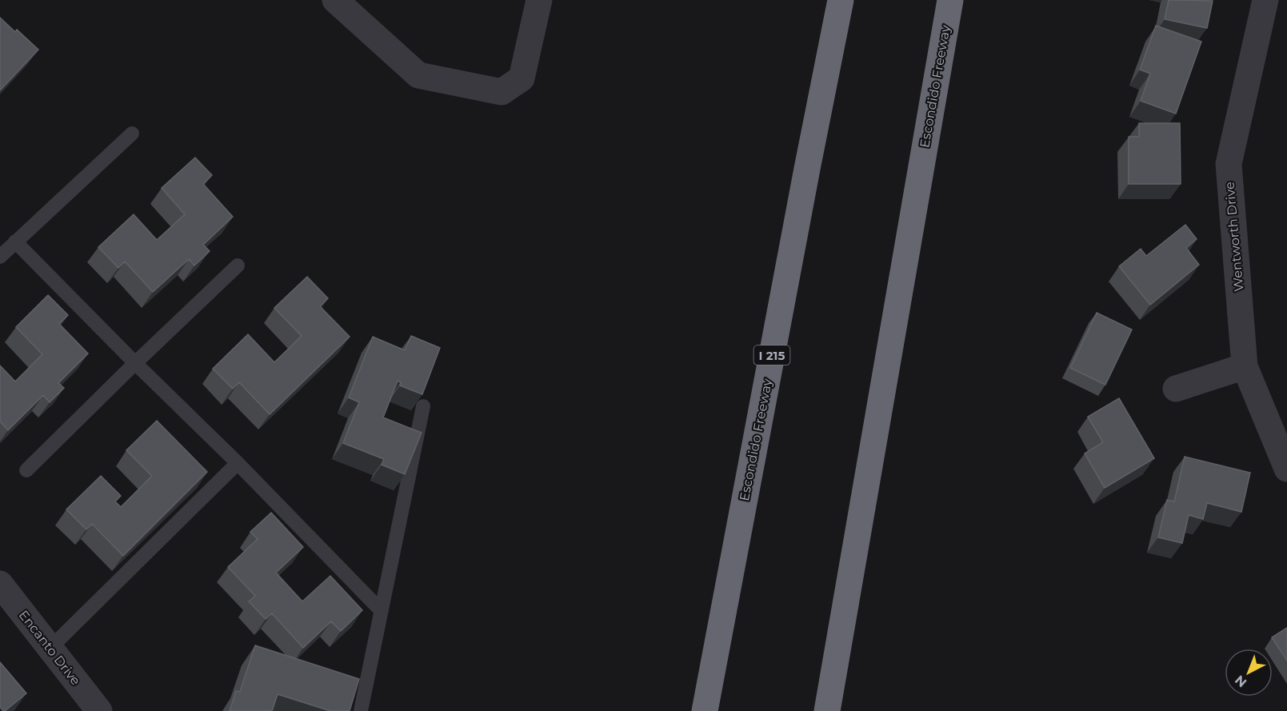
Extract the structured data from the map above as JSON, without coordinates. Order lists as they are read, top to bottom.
{
  "streets": {
    "highway": ["Escondido Freeway", "I 215"],
    "street": ["Wentworth Drive", "Encanto Drive"]
  },
  "north": "bottom left"
}
